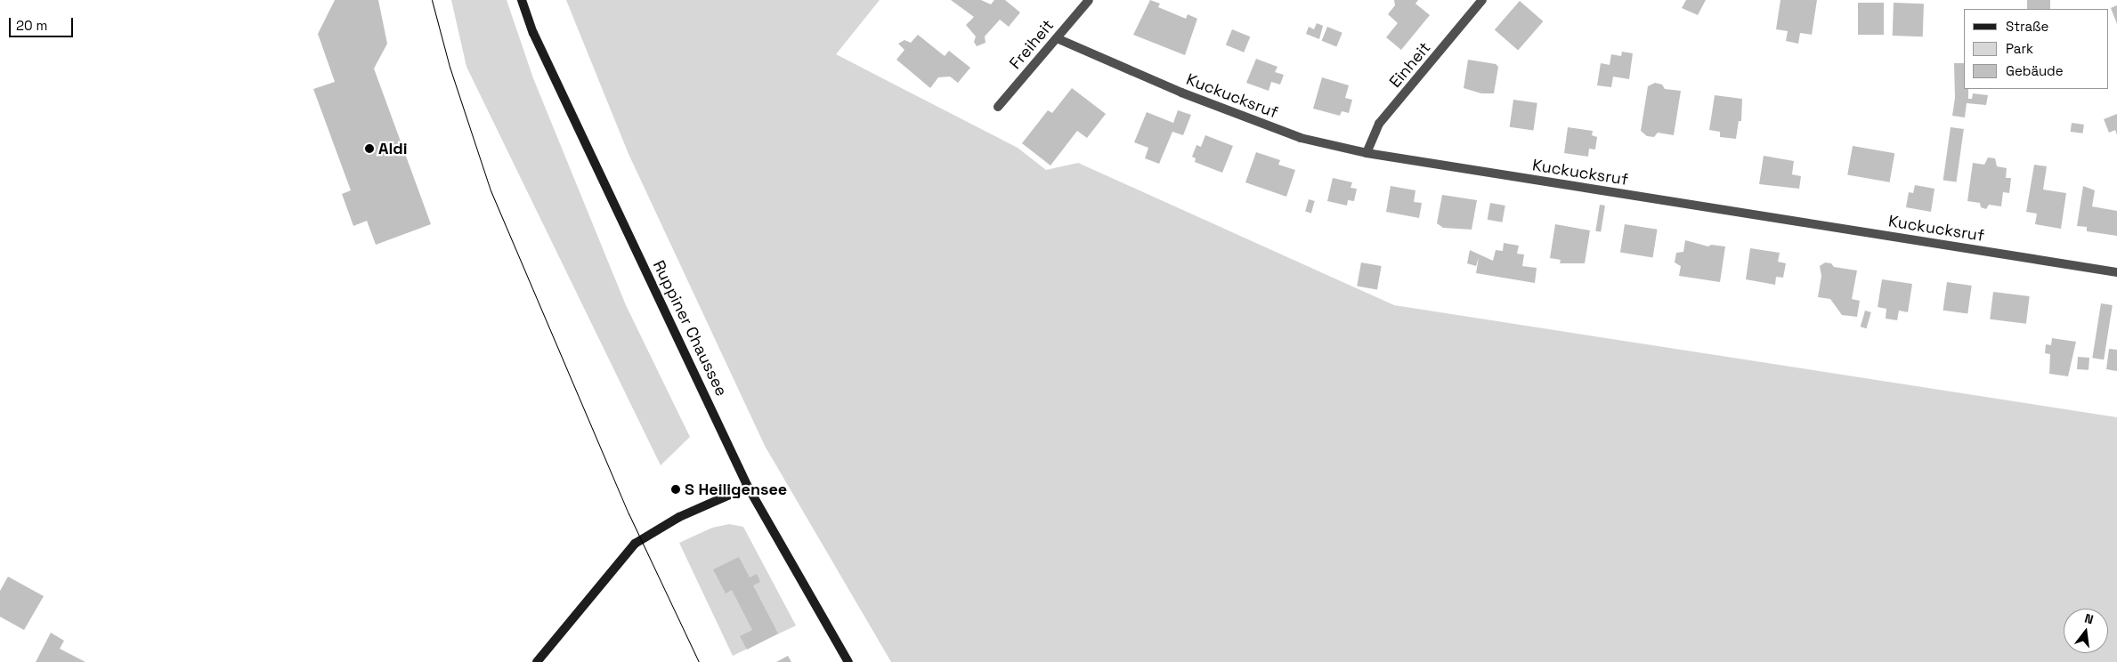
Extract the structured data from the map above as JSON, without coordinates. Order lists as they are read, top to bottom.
{
  "streets": {
    "main road": ["Ruppiner Chaussee"],
    "street": ["Freiheit", "Einheit", "Kuckucksruf"]
  },
  "crossings": [
    ["Freiheit", "Kuckucksruf"],
    ["Einheit", "Kuckucksruf"]
  ],
  "places": ["Aldi", "S Heiligensee"],
  "legend": ["Straße", "Park", "Gebäude"],
  "scale_bar": "20 m",
  "north": "top"
}
